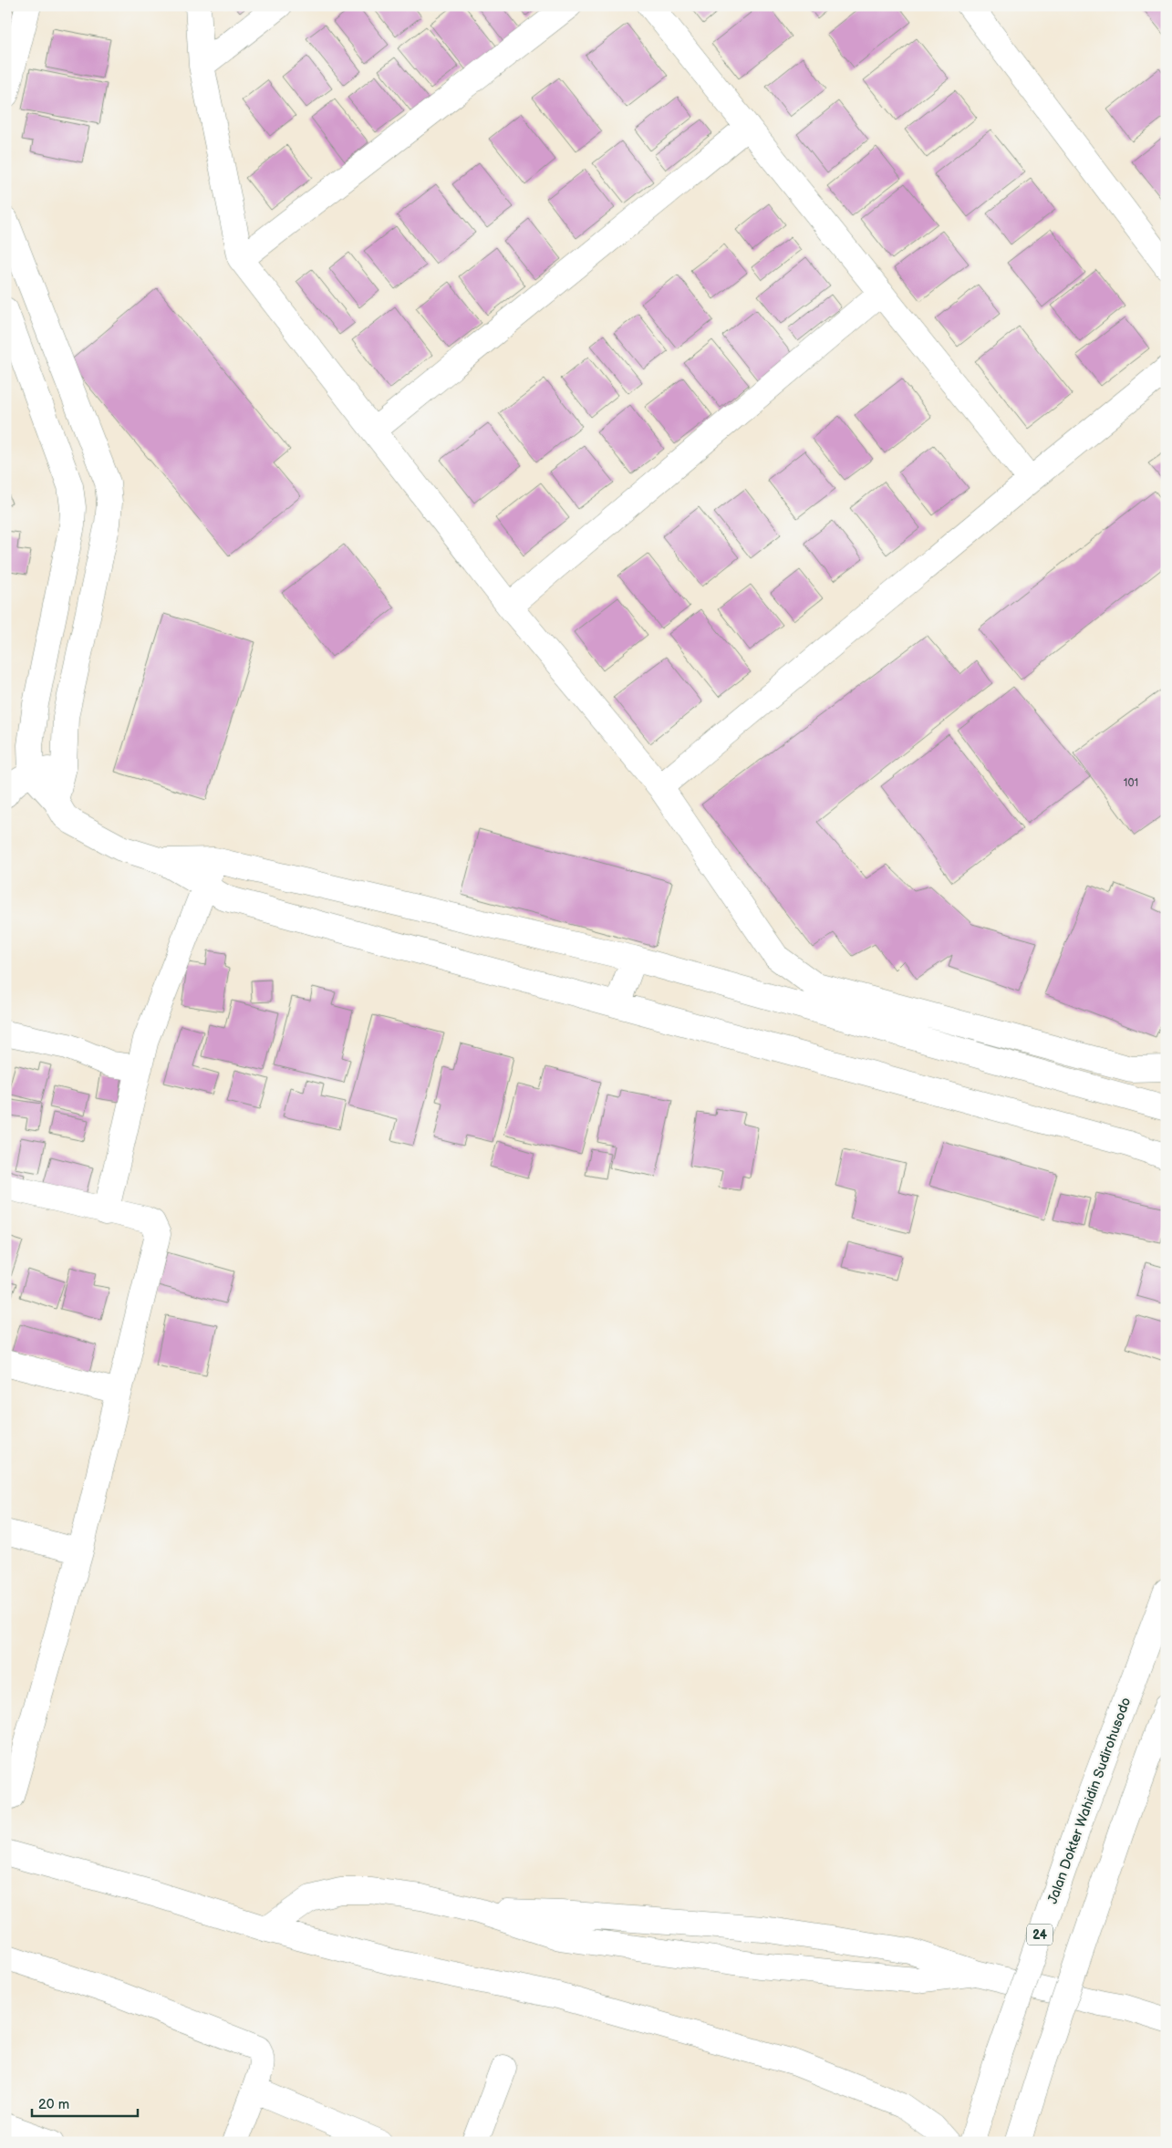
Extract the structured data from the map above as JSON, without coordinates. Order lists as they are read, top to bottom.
{
  "streets": {
    "main road": ["Jalan Dokter Wahidin Sudirohusodo", "24"]
  },
  "house_numbers": ["101"],
  "scale_bar": "20 m"
}
